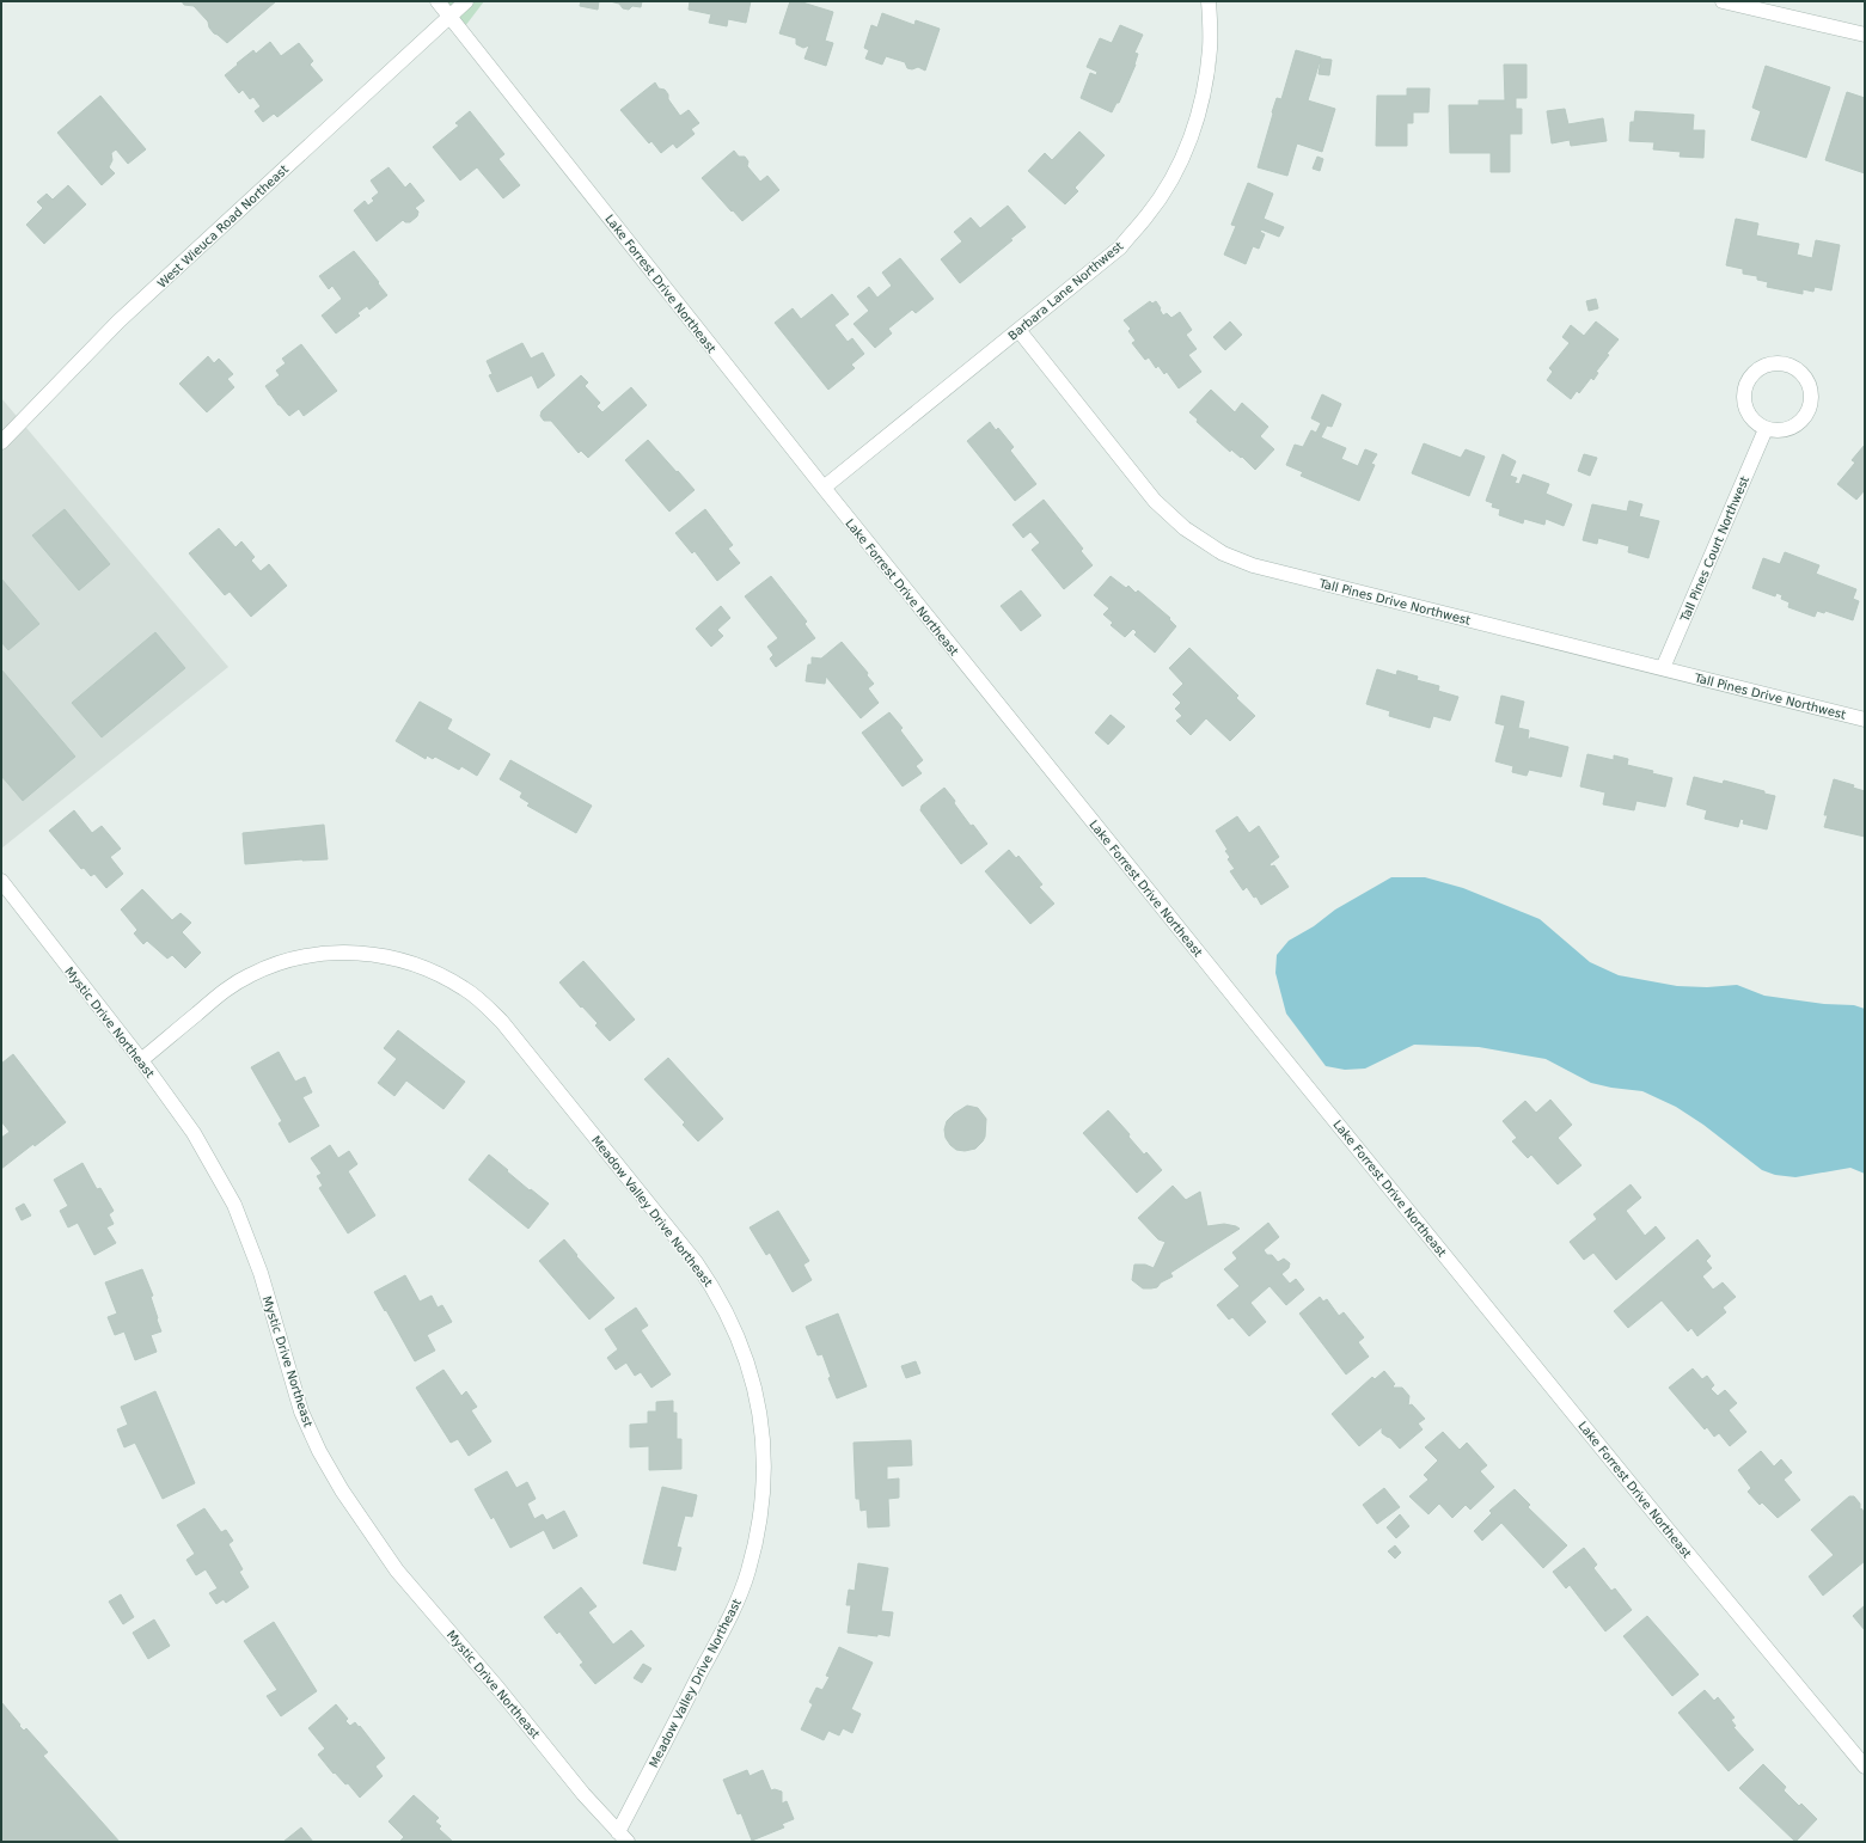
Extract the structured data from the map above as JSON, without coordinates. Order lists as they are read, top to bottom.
{
  "streets": {
    "street": [
      "West Wieuca Road Northeast",
      "Lake Forrest Drive Northeast",
      "Barbara Lane Northwest",
      "Tall Pines Court Northwest",
      "Tall Pines Drive Northwest",
      "Mystic Drive Northeast",
      "Meadow Valley Drive Northeast"
    ]
  },
  "crossings": [
    ["West Wieuca Road Northeast", "Lake Forrest Drive Northeast"],
    ["Lake Forrest Drive Northeast", "Barbara Lane Northwest"],
    ["Barbara Lane Northwest", "Tall Pines Drive Northwest"],
    ["Tall Pines Court Northwest", "Tall Pines Drive Northwest"],
    ["Mystic Drive Northeast", "Meadow Valley Drive Northeast"]
  ]
}
